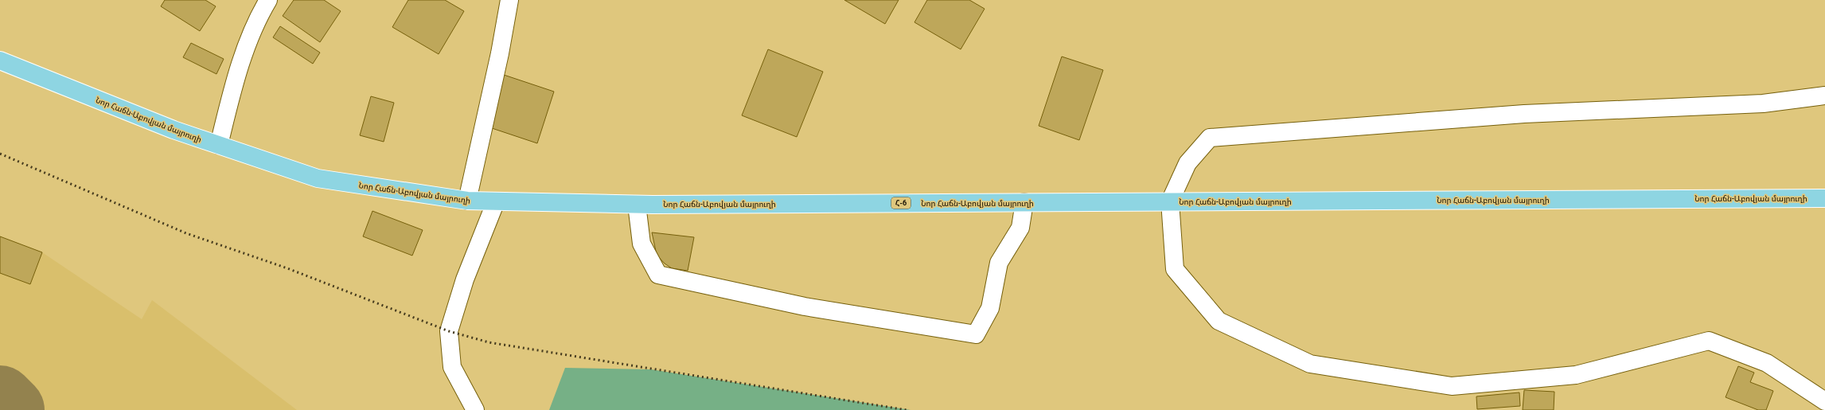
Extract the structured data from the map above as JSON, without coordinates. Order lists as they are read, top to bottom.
{
  "streets": {
    "main road": ["Նոր Հաճն-Աբովյան մայրուղի", "Հ-6"]
  }
}
